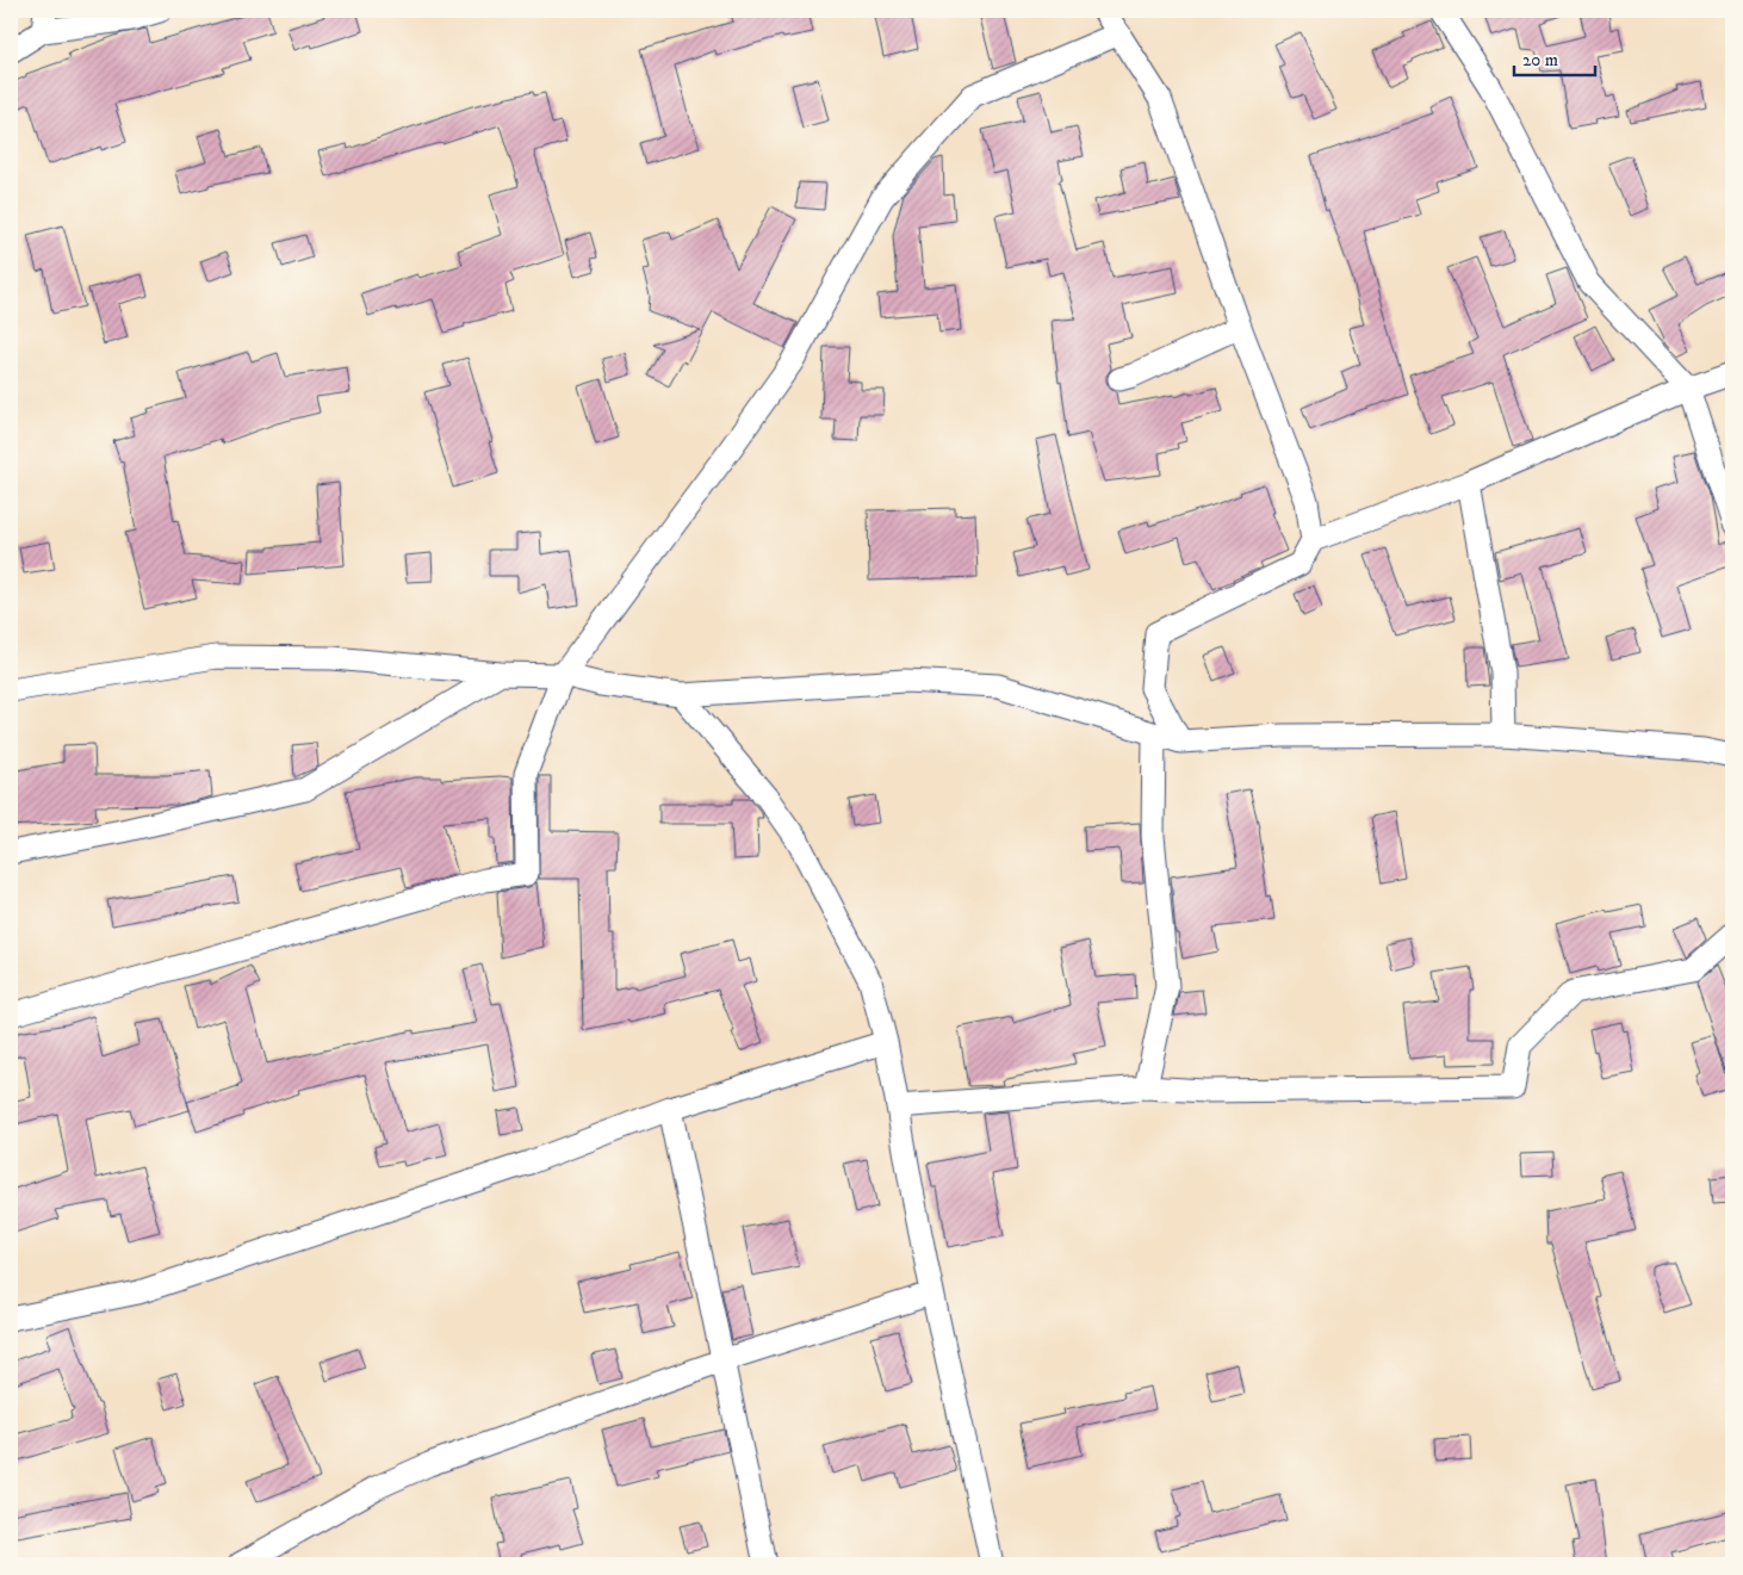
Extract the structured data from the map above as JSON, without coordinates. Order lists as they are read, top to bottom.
{
  "scale_bar": "20 m"
}
